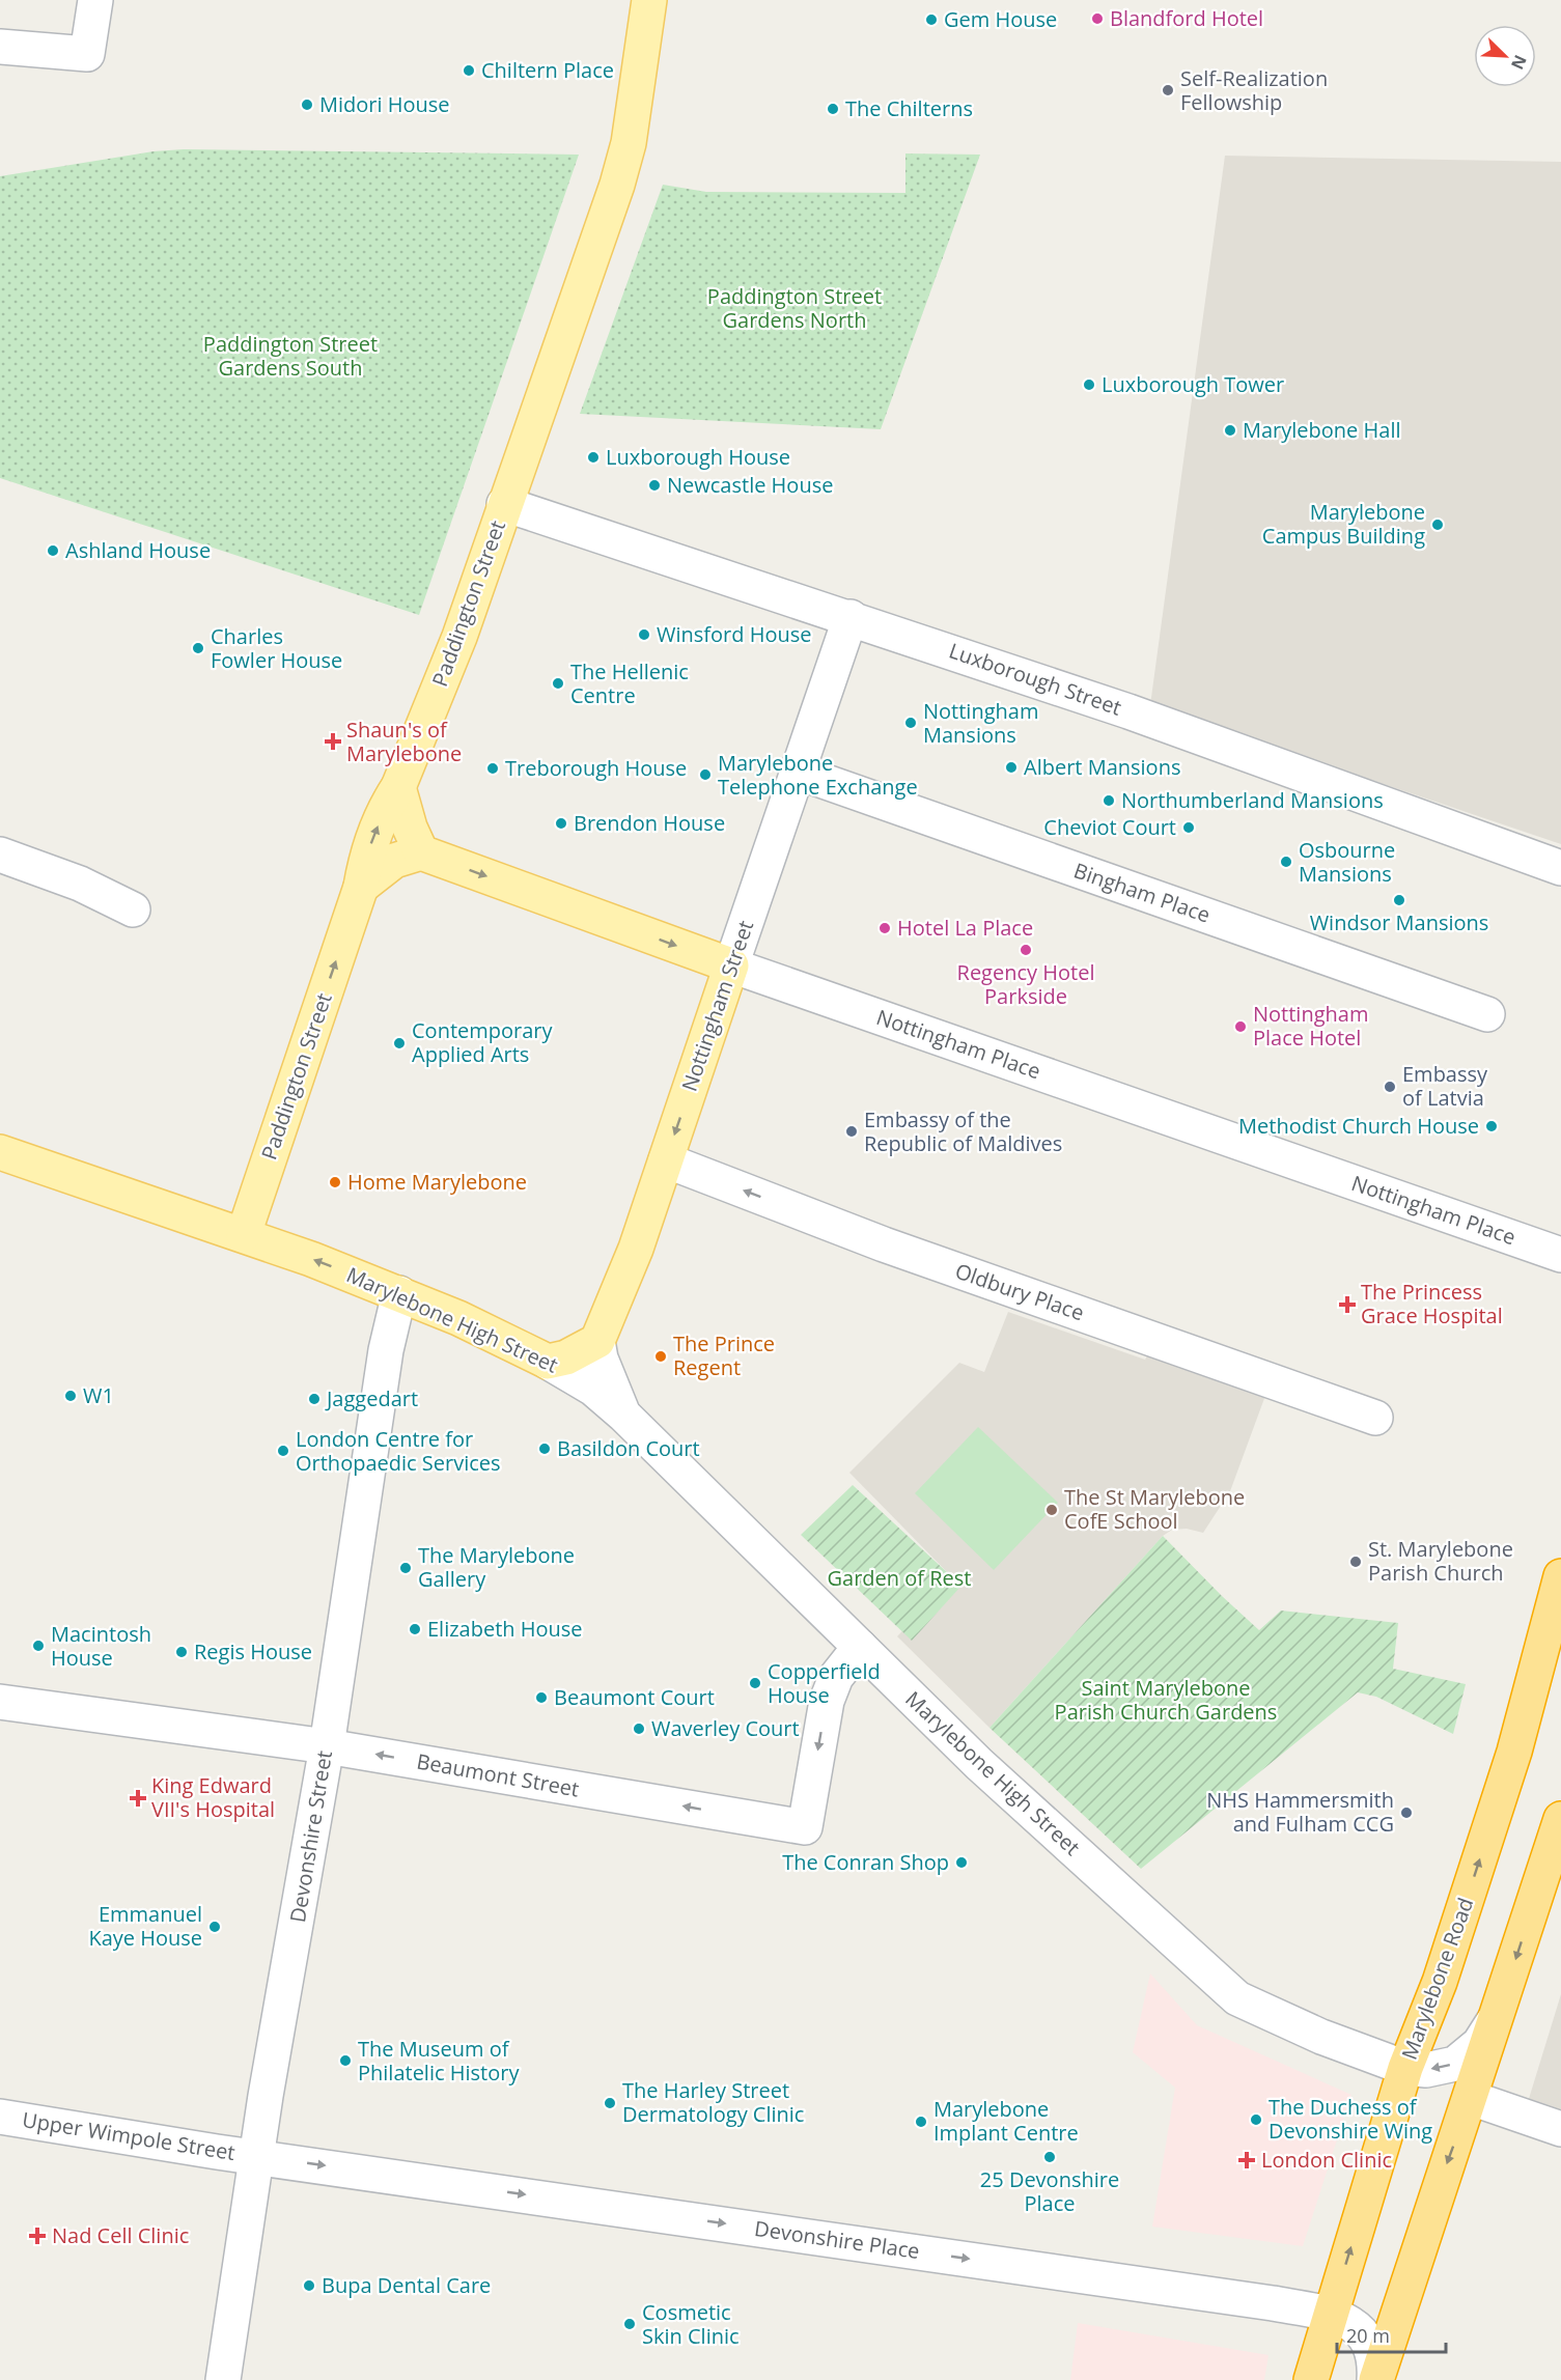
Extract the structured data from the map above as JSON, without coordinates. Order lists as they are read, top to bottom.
{
  "streets": {
    "highway": ["Marylebone Road"],
    "main road": [
      "Paddington Street",
      "Nottingham Street",
      "Nottingham Place",
      "Marylebone High Street"
    ],
    "street": [
      "Luxborough Street",
      "Bingham Place",
      "Oldbury Place",
      "Beaumont Street",
      "Devonshire Street",
      "Upper Wimpole Street",
      "Devonshire Place"
    ]
  },
  "crossings": [
    ["Paddington Street", "Luxborough Street"],
    ["Paddington Street", "Marylebone High Street"],
    ["Luxborough Street", "Nottingham Street"],
    ["Bingham Place", "Nottingham Street"],
    ["Nottingham Street", "Nottingham Place"],
    ["Nottingham Street", "Oldbury Place"],
    ["Nottingham Street", "Marylebone High Street"],
    ["Marylebone High Street", "Beaumont Street"],
    ["Marylebone High Street", "Devonshire Street"],
    ["Marylebone High Street", "Marylebone Road"],
    ["Beaumont Street", "Devonshire Street"],
    ["Devonshire Street", "Upper Wimpole Street"],
    ["Devonshire Street", "Devonshire Place"],
    ["Marylebone Road", "Devonshire Place"],
    ["Upper Wimpole Street", "Devonshire Place"]
  ],
  "one_way": [
    "Paddington Street",
    "Oldbury Place",
    "Beaumont Street",
    "Devonshire Place"
  ],
  "parks": [
    "Paddington Street Gardens North",
    "Paddington Street Gardens South",
    "Garden of Rest",
    "Saint Marylebone Parish Church Gardens"
  ],
  "places": {
    "other": [
      "Blandford Hotel",
      "Gem House",
      "Chiltern Place",
      "Self-Realization Fellowship",
      "Midori House",
      "The Chilterns",
      "Luxborough Tower",
      "Marylebone Hall",
      "Luxborough House",
      "Newcastle House",
      "Marylebone Campus Building",
      "Ashland House",
      "Winsford House",
      "Charles Fowler House",
      "The Hellenic Centre",
      "Nottingham Mansions",
      "Albert Mansions",
      "Treborough House",
      "Marylebone Telephone Exchange",
      "Northumberland Mansions",
      "Brendon House",
      "Cheviot Court",
      "Osbourne Mansions",
      "Windsor Mansions",
      "Hotel La Place",
      "Regency Hotel Parkside",
      "Nottingham Place Hotel",
      "Contemporary Applied Arts",
      "Embassy of Latvia",
      "Methodist Church House",
      "Embassy of the Republic of Maldives",
      "Home Marylebone",
      "The Prince Regent",
      "W1",
      "Jaggedart",
      "Basildon Court",
      "London Centre for Orthopaedic Services",
      "The St Marylebone CofE School",
      "St. Marylebone Parish Church",
      "The Marylebone Gallery",
      "Elizabeth House",
      "Macintosh House",
      "Regis House",
      "Copperfield House",
      "Beaumont Court",
      "Waverley Court",
      "NHS Hammersmith and Fulham CCG",
      "The Conran Shop",
      "Emmanuel Kaye House",
      "The Museum of Philatelic History",
      "The Harley Street Dermatology Clinic",
      "The Duchess of Devonshire Wing",
      "Marylebone Implant Centre",
      "25 Devonshire Place",
      "Bupa Dental Care",
      "Cosmetic Skin Clinic"
    ],
    "health": [
      "Shaun's of Marylebone",
      "The Princess Grace Hospital",
      "King Edward VII's Hospital",
      "London Clinic",
      "Nad Cell Clinic"
    ]
  },
  "scale_bar": "20 m",
  "north": "bottom right"
}
